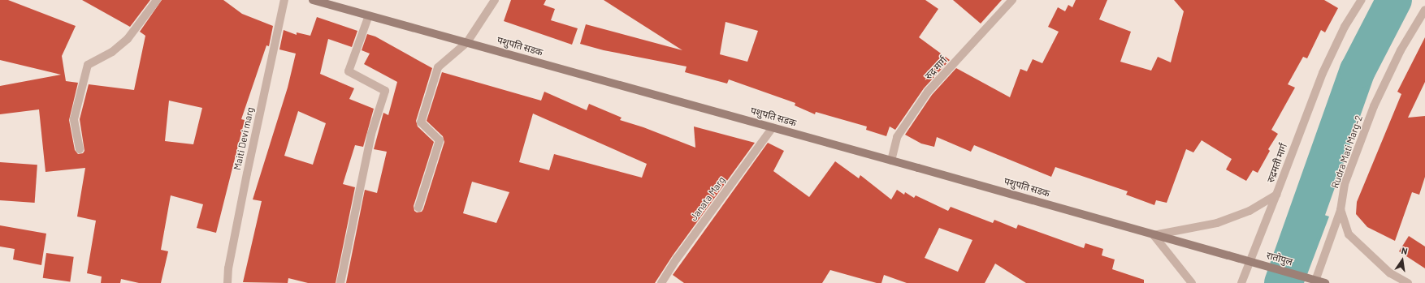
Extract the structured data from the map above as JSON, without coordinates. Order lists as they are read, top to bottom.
{
  "streets": {
    "main road": ["पशुपति सडक", "रातोपुल"],
    "street": [
      "रुद्र मार्ग",
      "Maiti Devi marg",
      "Rudra Mati Marg-2",
      "रुद्रमती मार्ग",
      "Janata Marg"
    ]
  },
  "crossings": [
    ["पशुपति सडक", "रुद्र मार्ग"],
    ["पशुपति सडक", "रुद्रमती मार्ग"],
    ["पशुपति सडक", "Janata Marg"],
    ["पशुपति सडक", "रातोपुल"]
  ],
  "north": "top"
}
